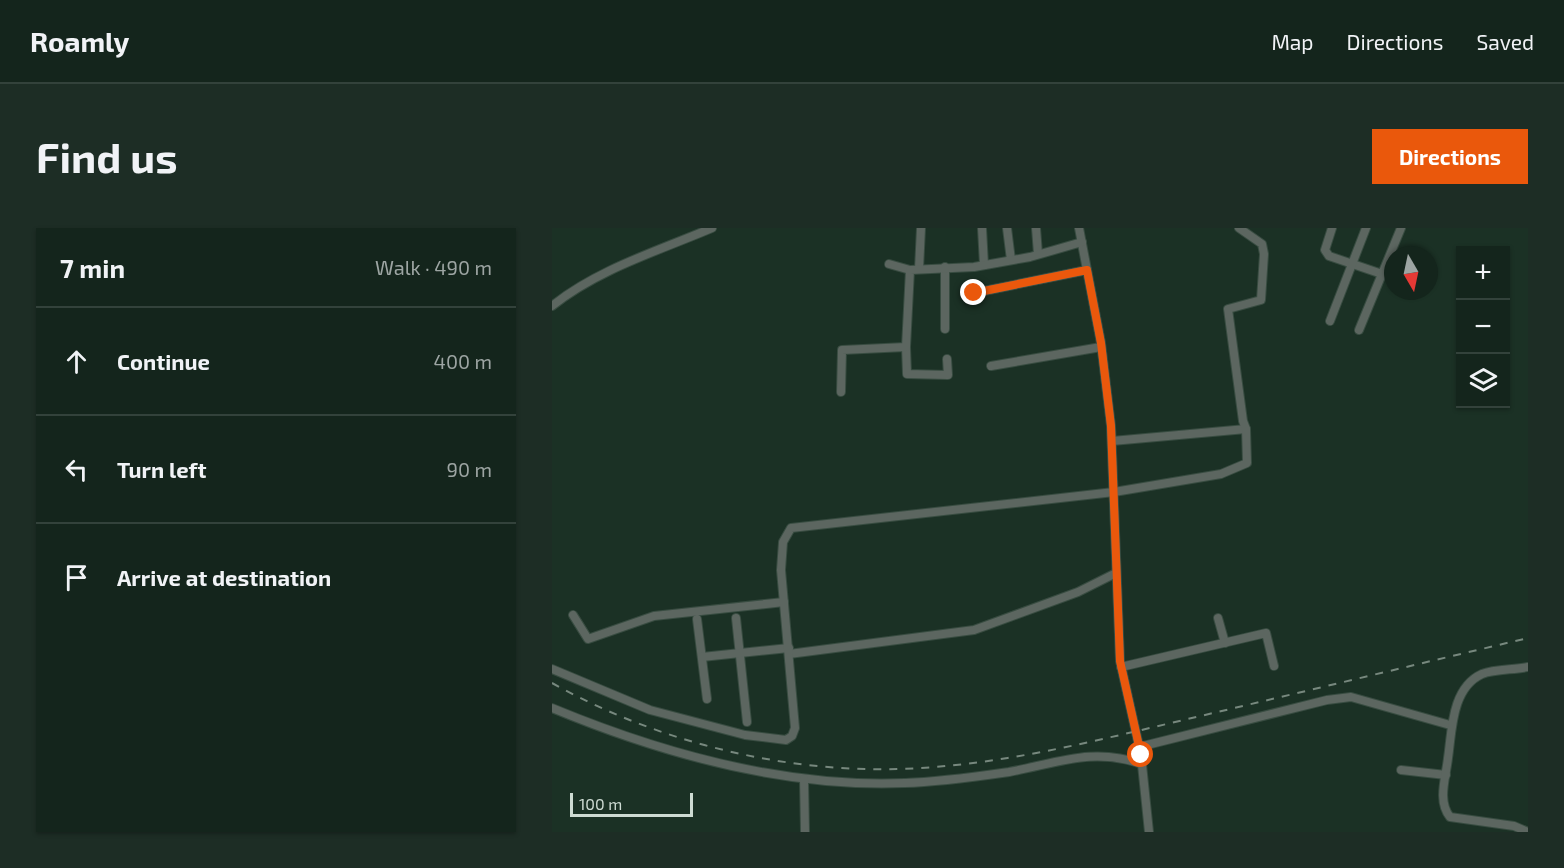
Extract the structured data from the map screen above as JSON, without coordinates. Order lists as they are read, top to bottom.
{
  "scale_bar": "100 m",
  "north": "bottom",
  "page": {
    "header": "Roamly",
    "nav": ["Map", "Directions", "Saved"],
    "buttons": "Directions",
    "title": "Find us",
    "heading": ["7 min", "Walk · 490 m"],
    "map_buttons": ["+", "−"],
    "list": [
      ["Continue", "400 m"],
      ["Turn left", "90 m"],
      "Arrive at destination"
    ],
    "scale": "100 m"
  }
}
